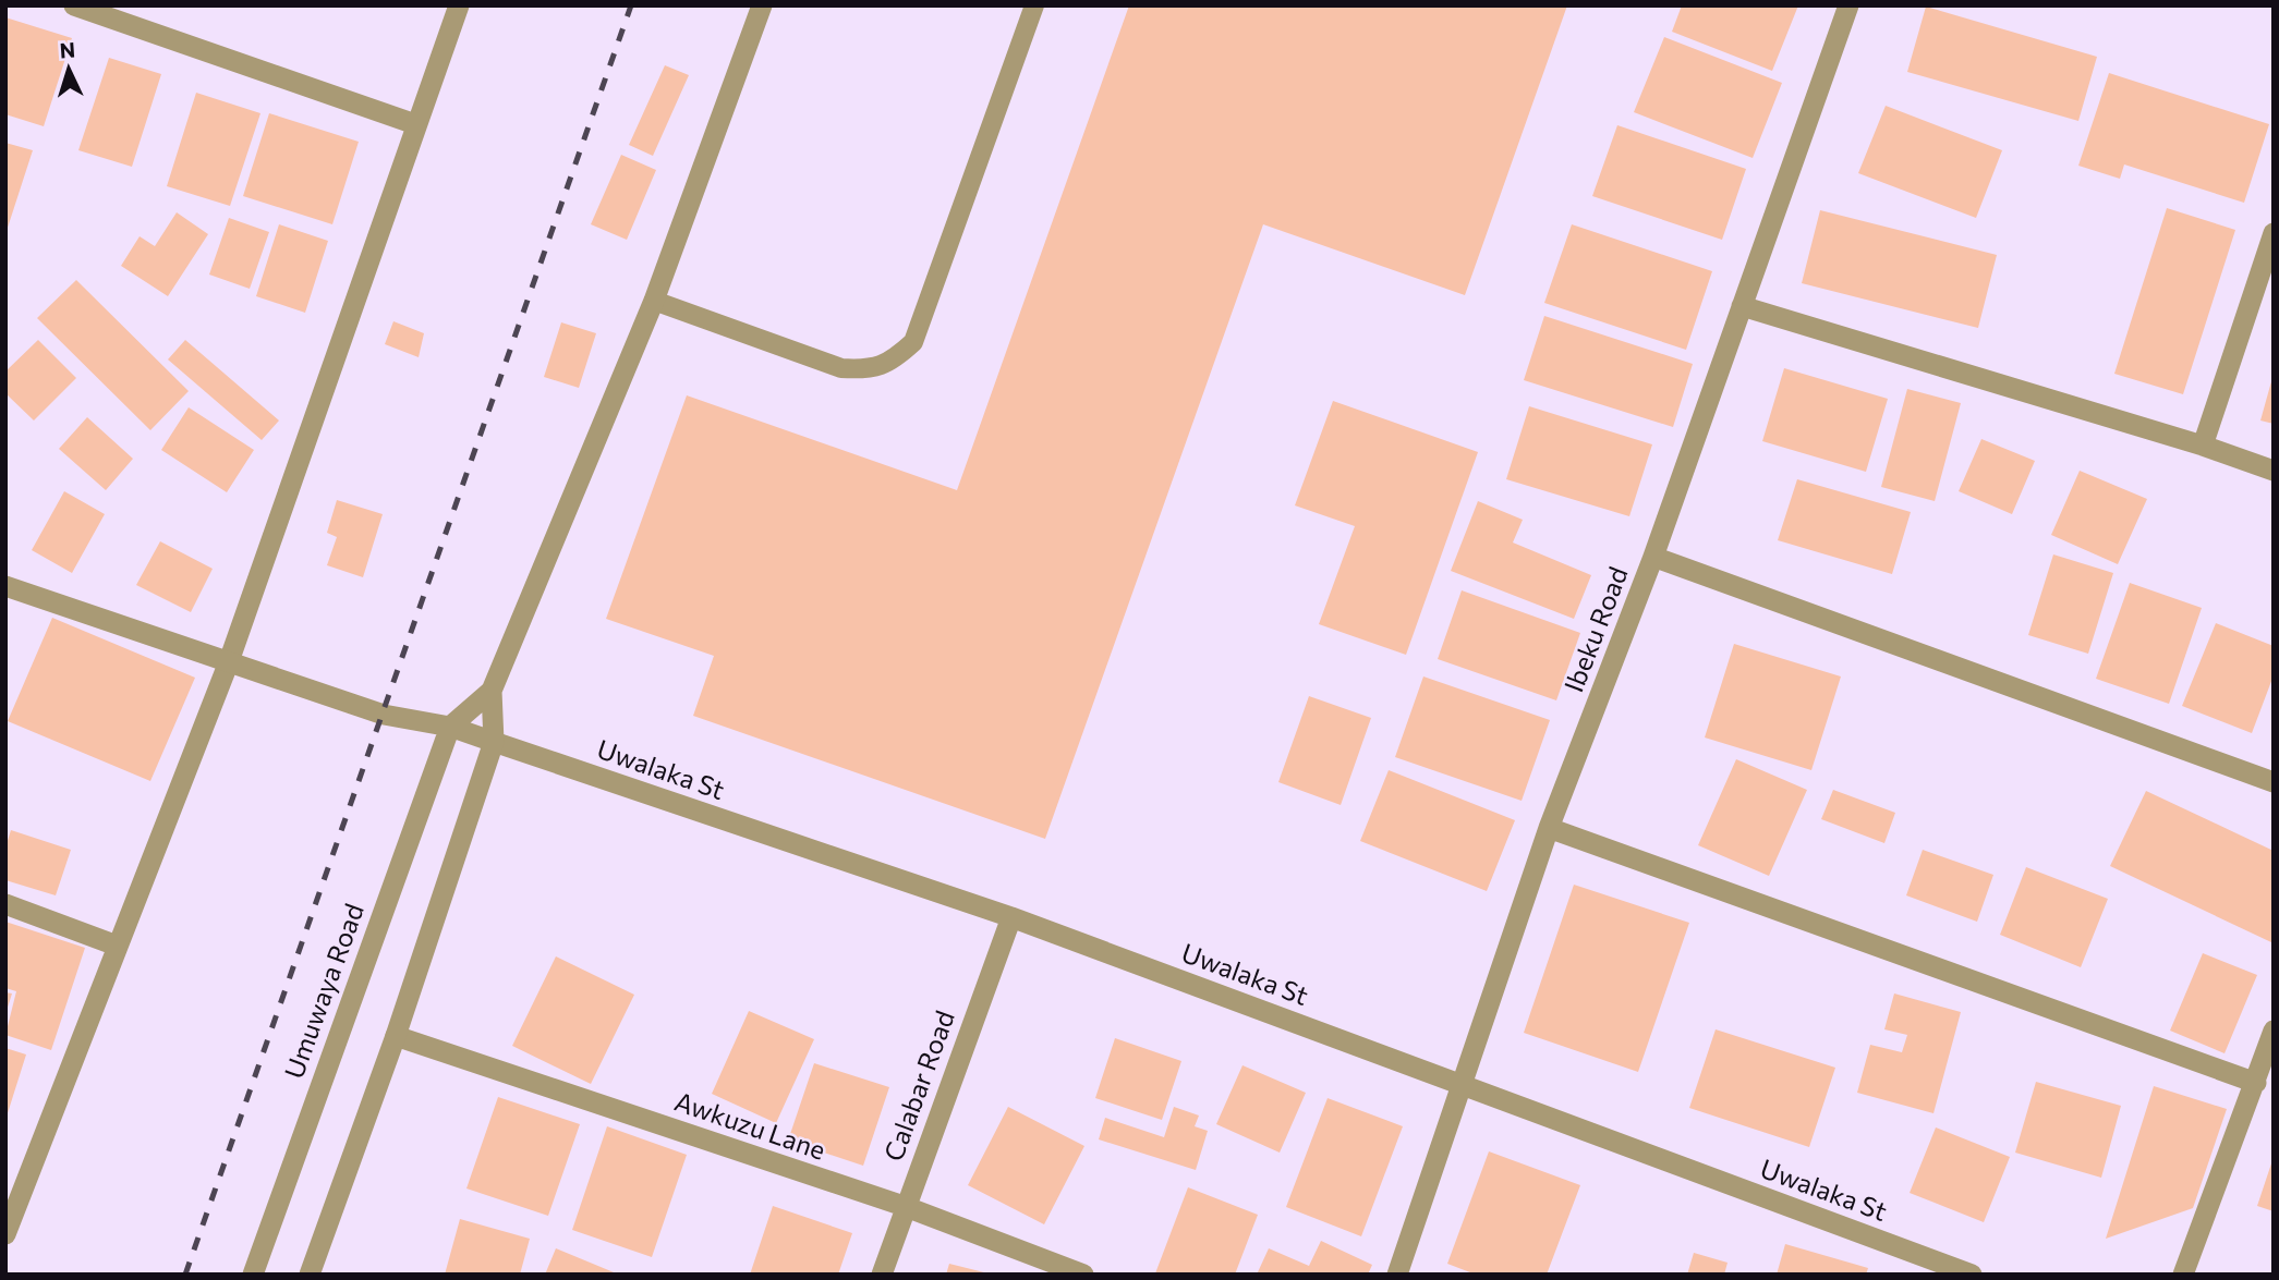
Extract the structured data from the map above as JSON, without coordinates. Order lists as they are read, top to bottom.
{
  "streets": {
    "street": [
      "Ibeku Road",
      "Uwalaka St",
      "Umuwaya Road",
      "Calabar Road",
      "Awkuzu Lane"
    ]
  },
  "crossings": [
    ["Ibeku Road", "Uwalaka St"],
    ["Uwalaka St", "Umuwaya Road"],
    ["Uwalaka St", "Calabar Road"],
    ["Calabar Road", "Awkuzu Lane"]
  ],
  "north": "top"
}
